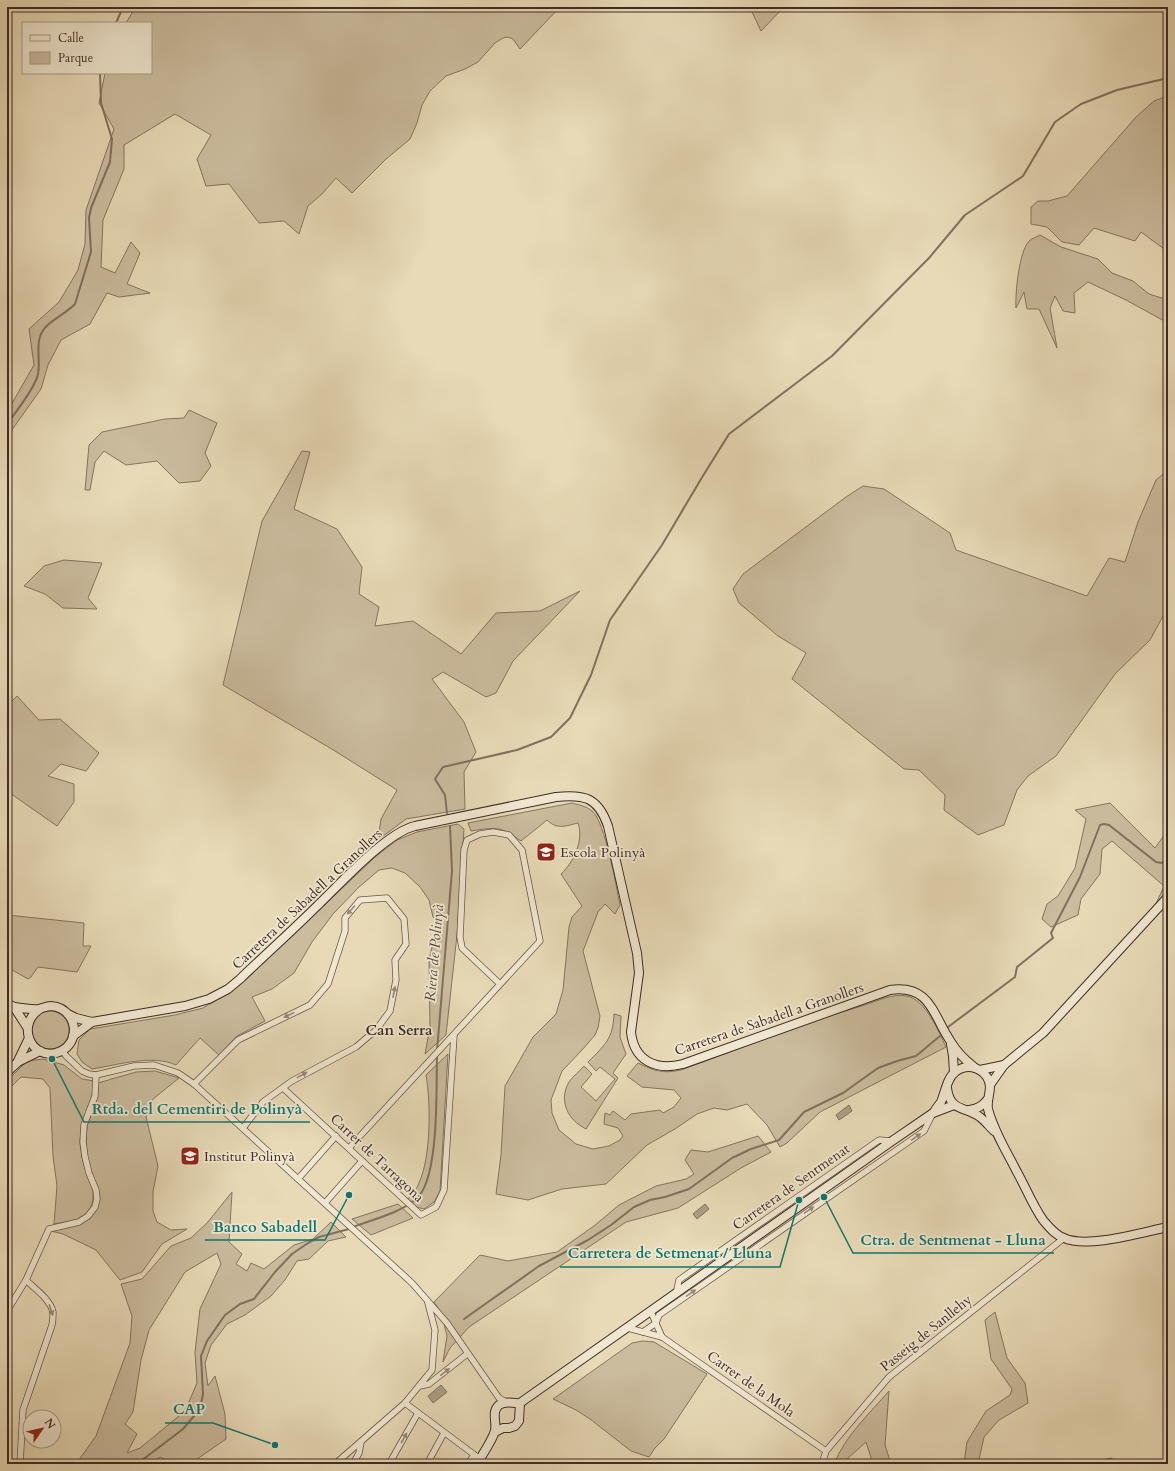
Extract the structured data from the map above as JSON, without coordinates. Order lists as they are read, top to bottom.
{
  "streets": {
    "main road": ["Carretera de Sabadell a Granollers"],
    "street": [
      "Carrer de Tarragona",
      "Carretera de Sentmenat",
      "Passeig de Sanllehy",
      "Carrer de la Mola"
    ]
  },
  "crossings": [
    ["Carretera de Sentmenat", "Carrer de la Mola"],
    ["Passeig de Sanllehy", "Carrer de la Mola"]
  ],
  "one_way": ["Carretera de Sentmenat"],
  "districts": ["Can Serra"],
  "water": ["Riera de Polinyà"],
  "places": {
    "school or university": ["Escola Polinyà", "Institut Polinyà"],
    "other": [
      "Rtda. del Cementiri de Polinyà",
      "Banco Sabadell",
      "Ctra. de Sentmenat - Lluna",
      "Carretera de Setmenat / Lluna",
      "CAP"
    ]
  },
  "legend": ["Calle", "Parque"],
  "north": "top right"
}
